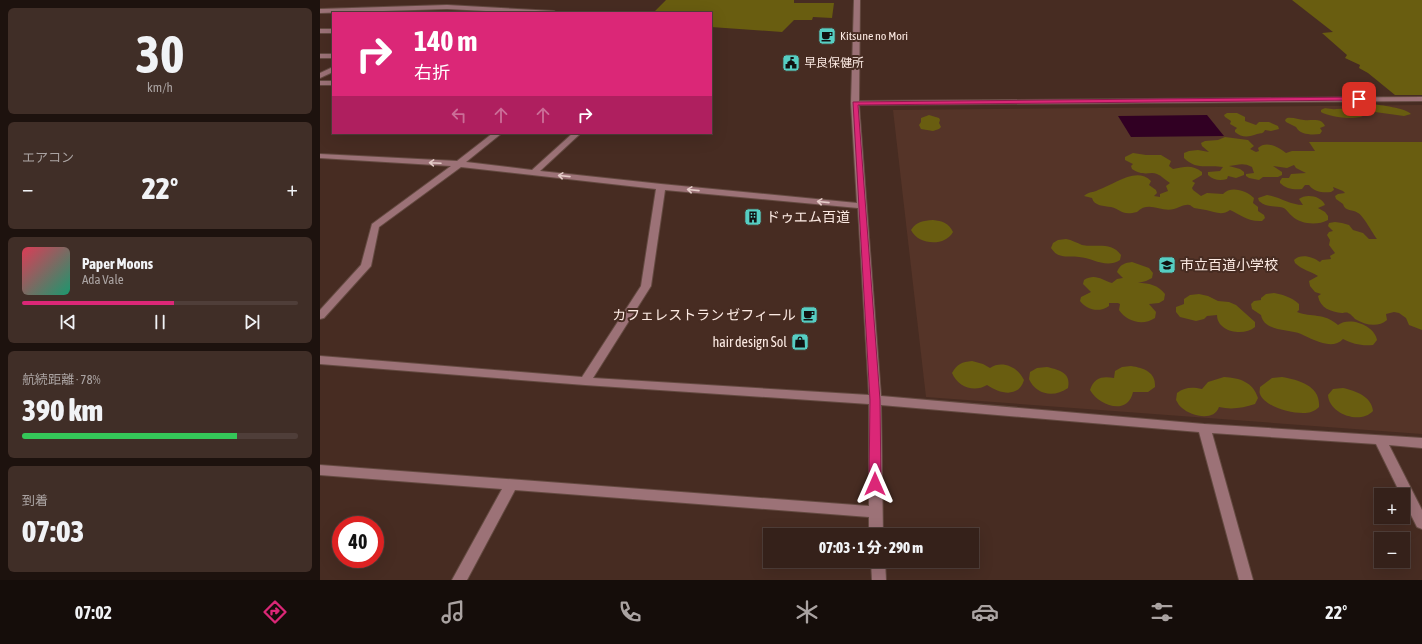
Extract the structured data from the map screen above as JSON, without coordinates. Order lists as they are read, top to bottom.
{
  "places": {
    "cafe": ["Kitsune no Mori", "カフェレストラン ゼフィール"],
    "public building": ["早良保健所"],
    "building": ["ドゥエム百道"],
    "school or university": ["市立百道小学校"],
    "shop": ["hair design Sol"]
  },
  "page": {
    "tile": [
      ["30", "km/h"],
      "エアコン",
      ["航続距離 · 78%", "390 km"],
      ["到着", "07:03"]
    ],
    "turn": ["140 m", "右折"],
    "heat": ["−", "22°", "+"],
    "song": ["Paper Moons", "Ada Vale"],
    "map_buttons": ["+", "−"],
    "limit": "40",
    "trip": "07:03 · 1 分 · 290 m",
    "tabs": ["07:02", "22°"]
  }
}
